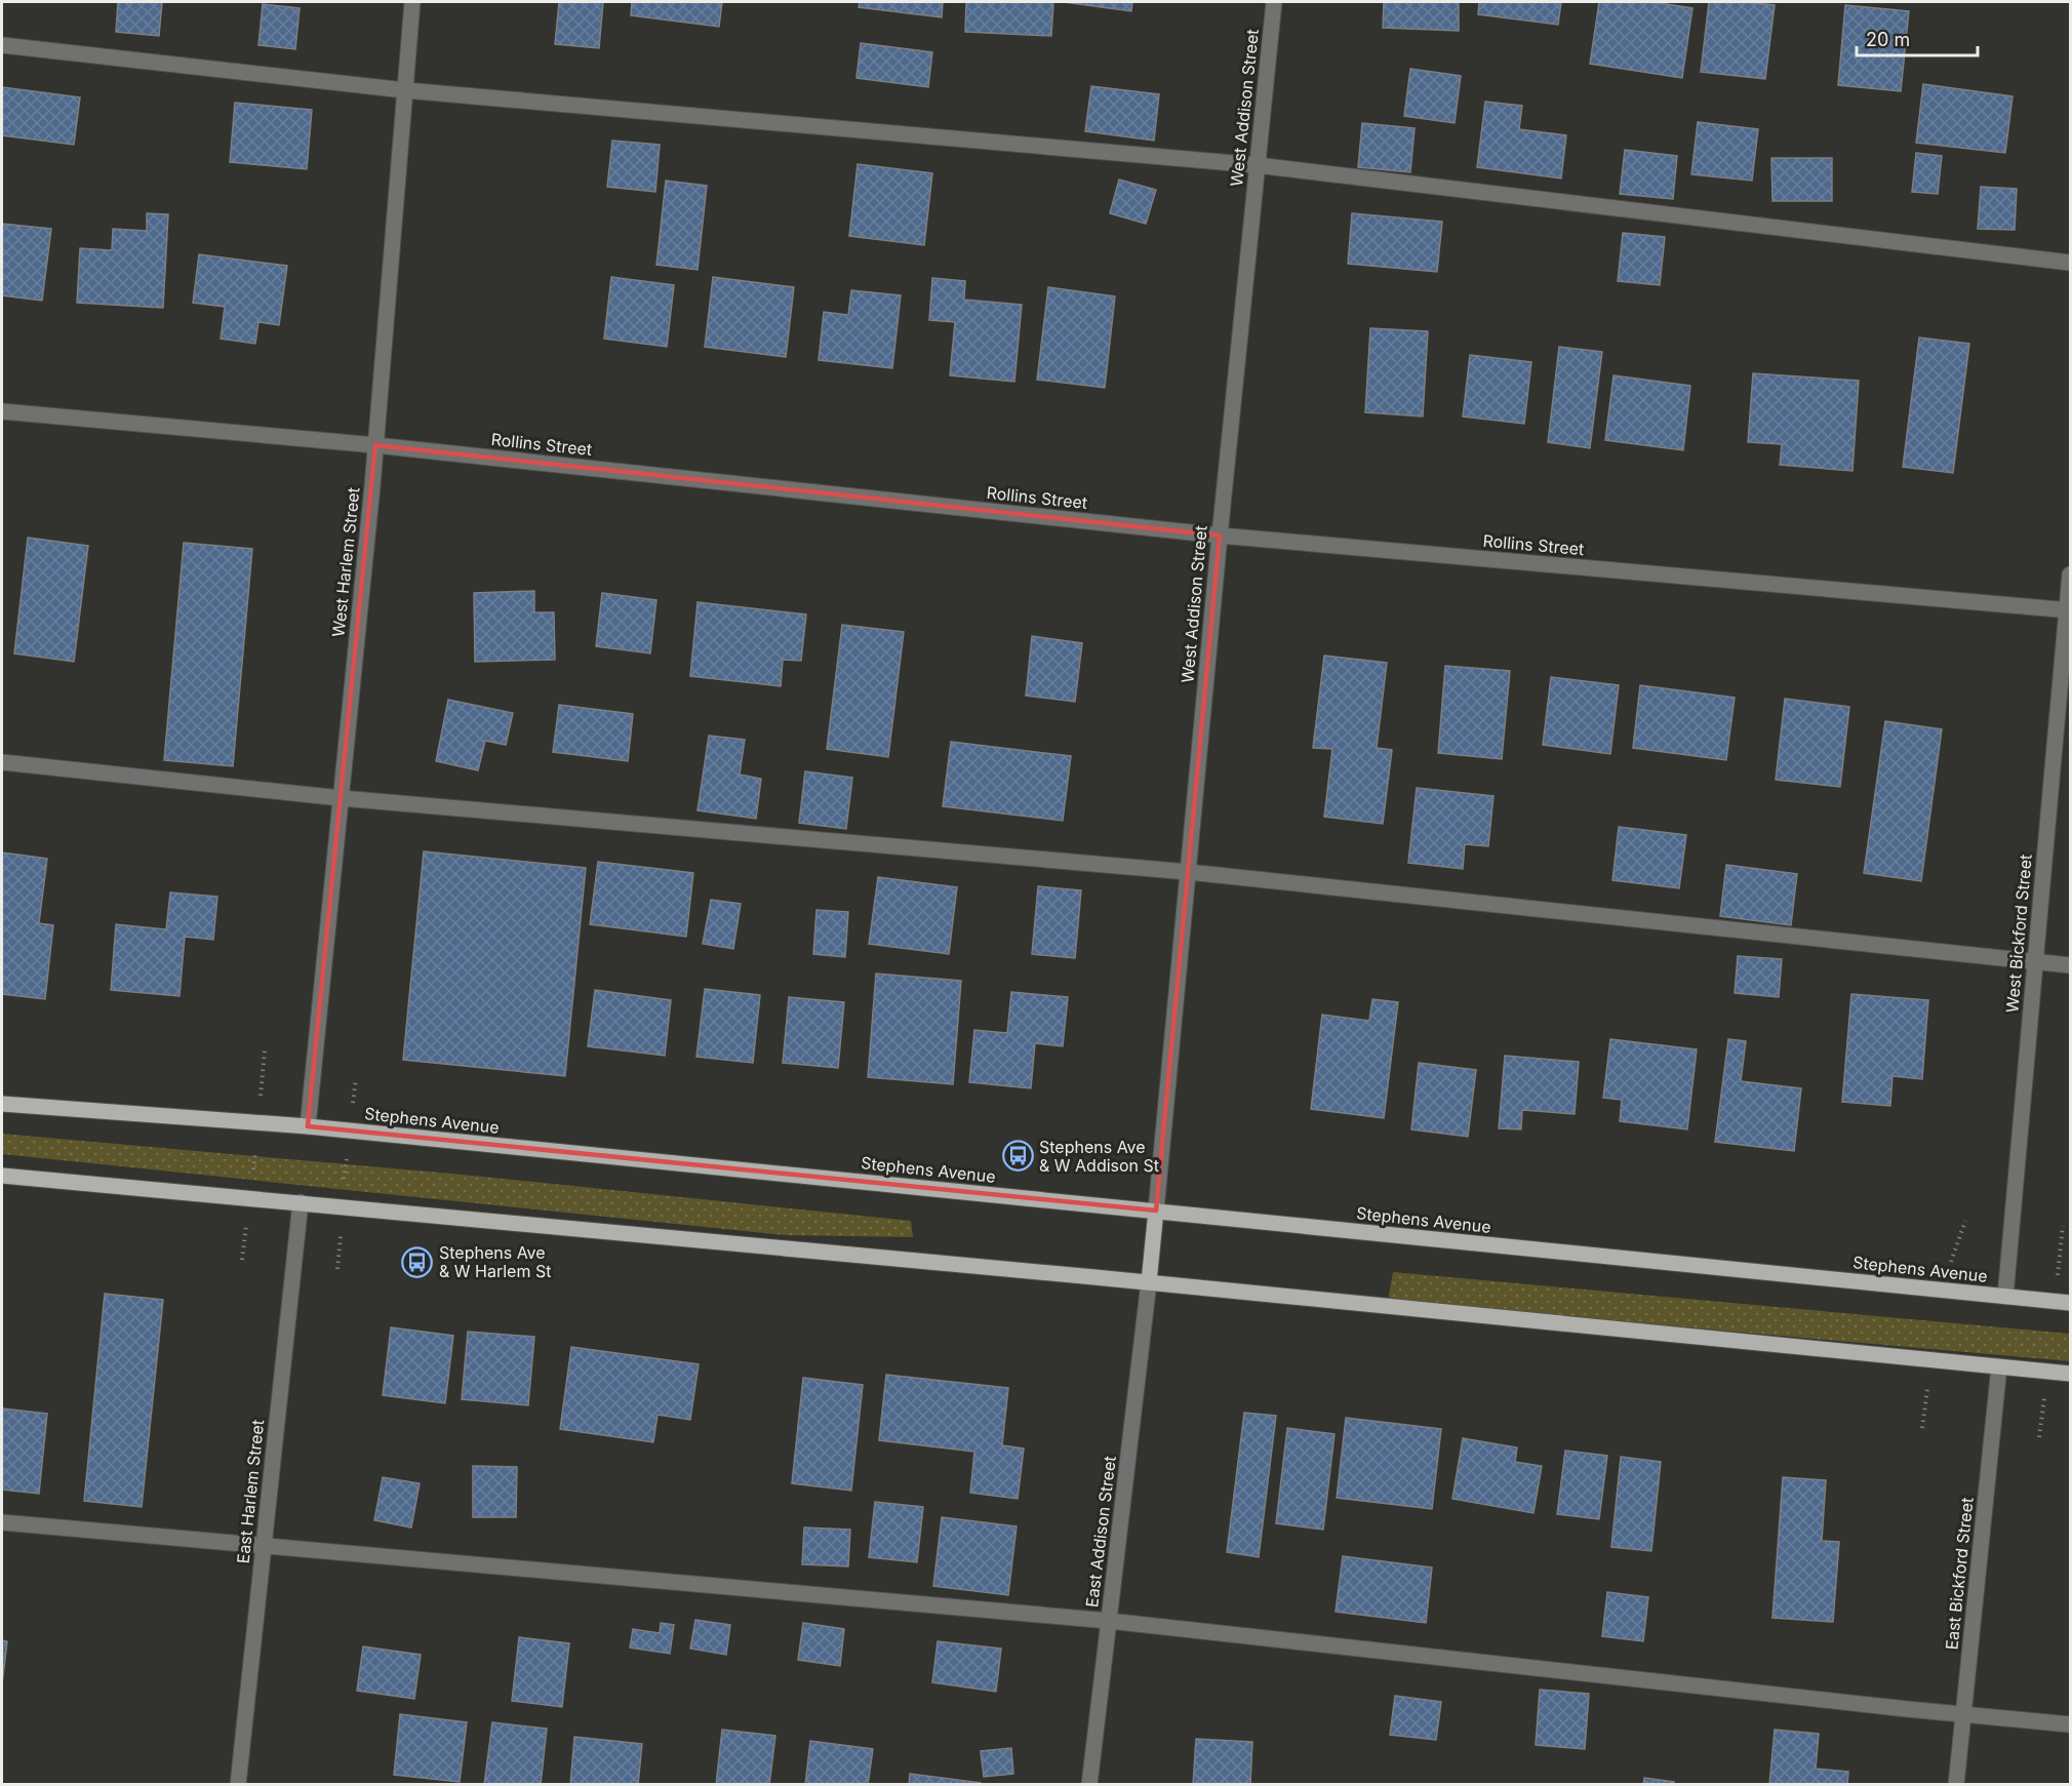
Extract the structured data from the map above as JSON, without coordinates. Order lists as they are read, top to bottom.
{
  "streets": {
    "main road": ["Stephens Avenue"],
    "street": [
      "West Addison Street",
      "Rollins Street",
      "West Harlem Street",
      "West Bickford Street",
      "East Harlem Street",
      "East Addison Street",
      "East Bickford Street"
    ]
  },
  "crossings": [
    ["West Addison Street", "Rollins Street"],
    ["West Addison Street", "Stephens Avenue"],
    ["Rollins Street", "West Harlem Street"],
    ["Rollins Street", "West Bickford Street"],
    ["West Harlem Street", "Stephens Avenue"],
    ["West Bickford Street", "Stephens Avenue"]
  ],
  "places": {
    "bus stop": ["Stephens Ave & W Addison St", "Stephens Ave & W Harlem St"]
  },
  "scale_bar": "20 m"
}
